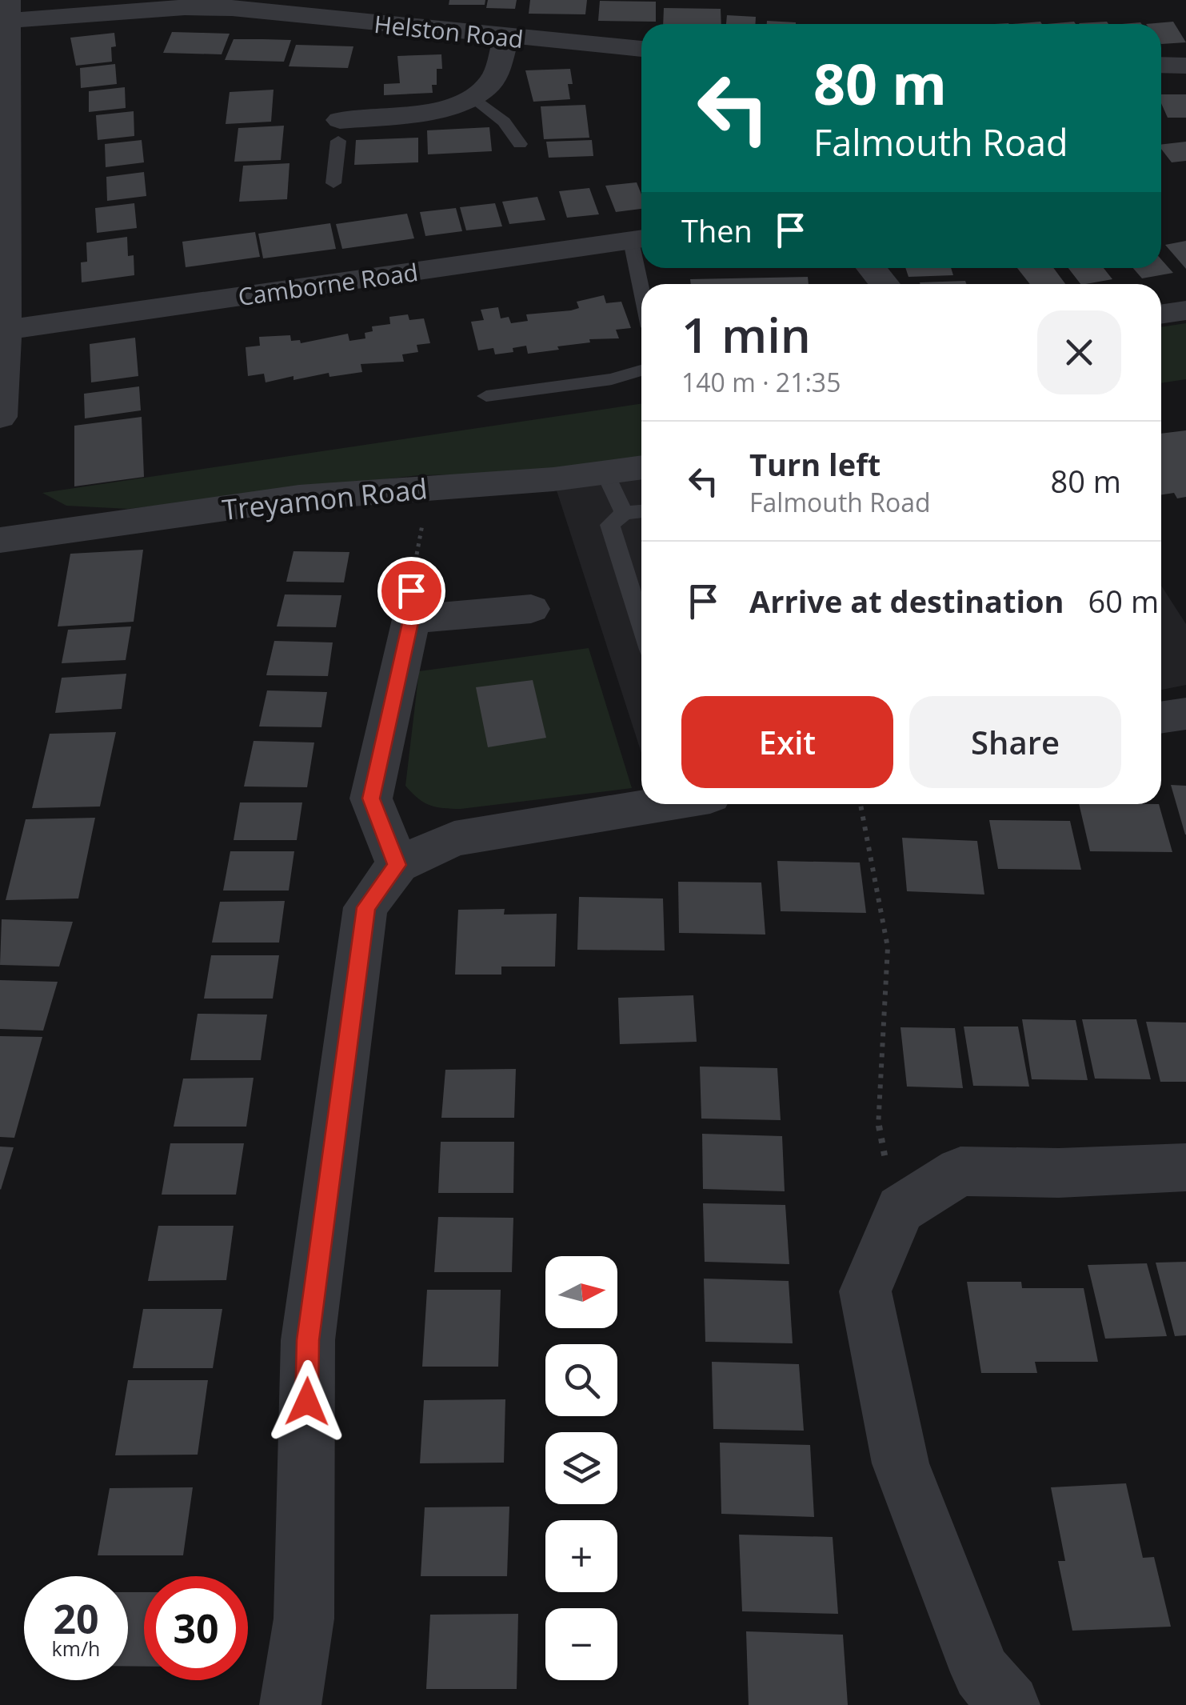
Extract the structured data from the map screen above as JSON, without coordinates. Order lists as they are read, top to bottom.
{
  "streets": {
    "street": ["Helston Road", "Camborne Road", "Treyamon Road"]
  },
  "north": "right",
  "page": {
    "turn": ["80 m", "Falmouth Road"],
    "then": "Then",
    "heading": ["1 min", "140 m · 21:35"],
    "list": [
      {
        "name": "Turn left",
        "note": "Falmouth Road",
        "value": "80 m"
      },
      {
        "name": "Arrive at destination",
        "value": "60 m"
      }
    ],
    "buttons": ["Exit", "Share"],
    "map_buttons": ["+", "−"],
    "speed": "20 km/h",
    "limit": "30"
  }
}
